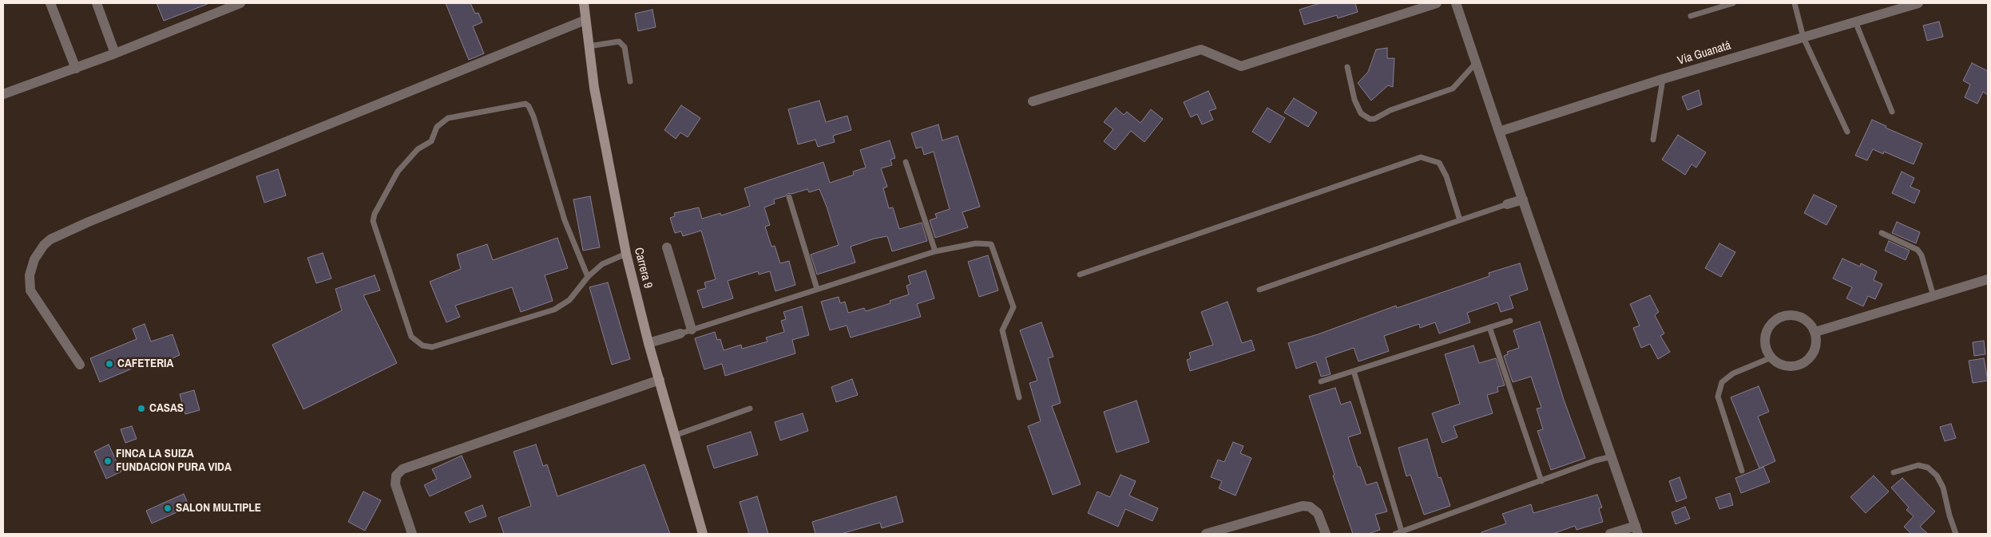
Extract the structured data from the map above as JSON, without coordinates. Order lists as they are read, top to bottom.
{
  "streets": {
    "main road": ["Carrera 9"],
    "street": ["Vía Guanatá"]
  },
  "places": [
    "CAFETERIA",
    "CASAS",
    "FINCA LA SUIZA FUNDACION PURA VIDA",
    "SALON MULTIPLE"
  ]
}
